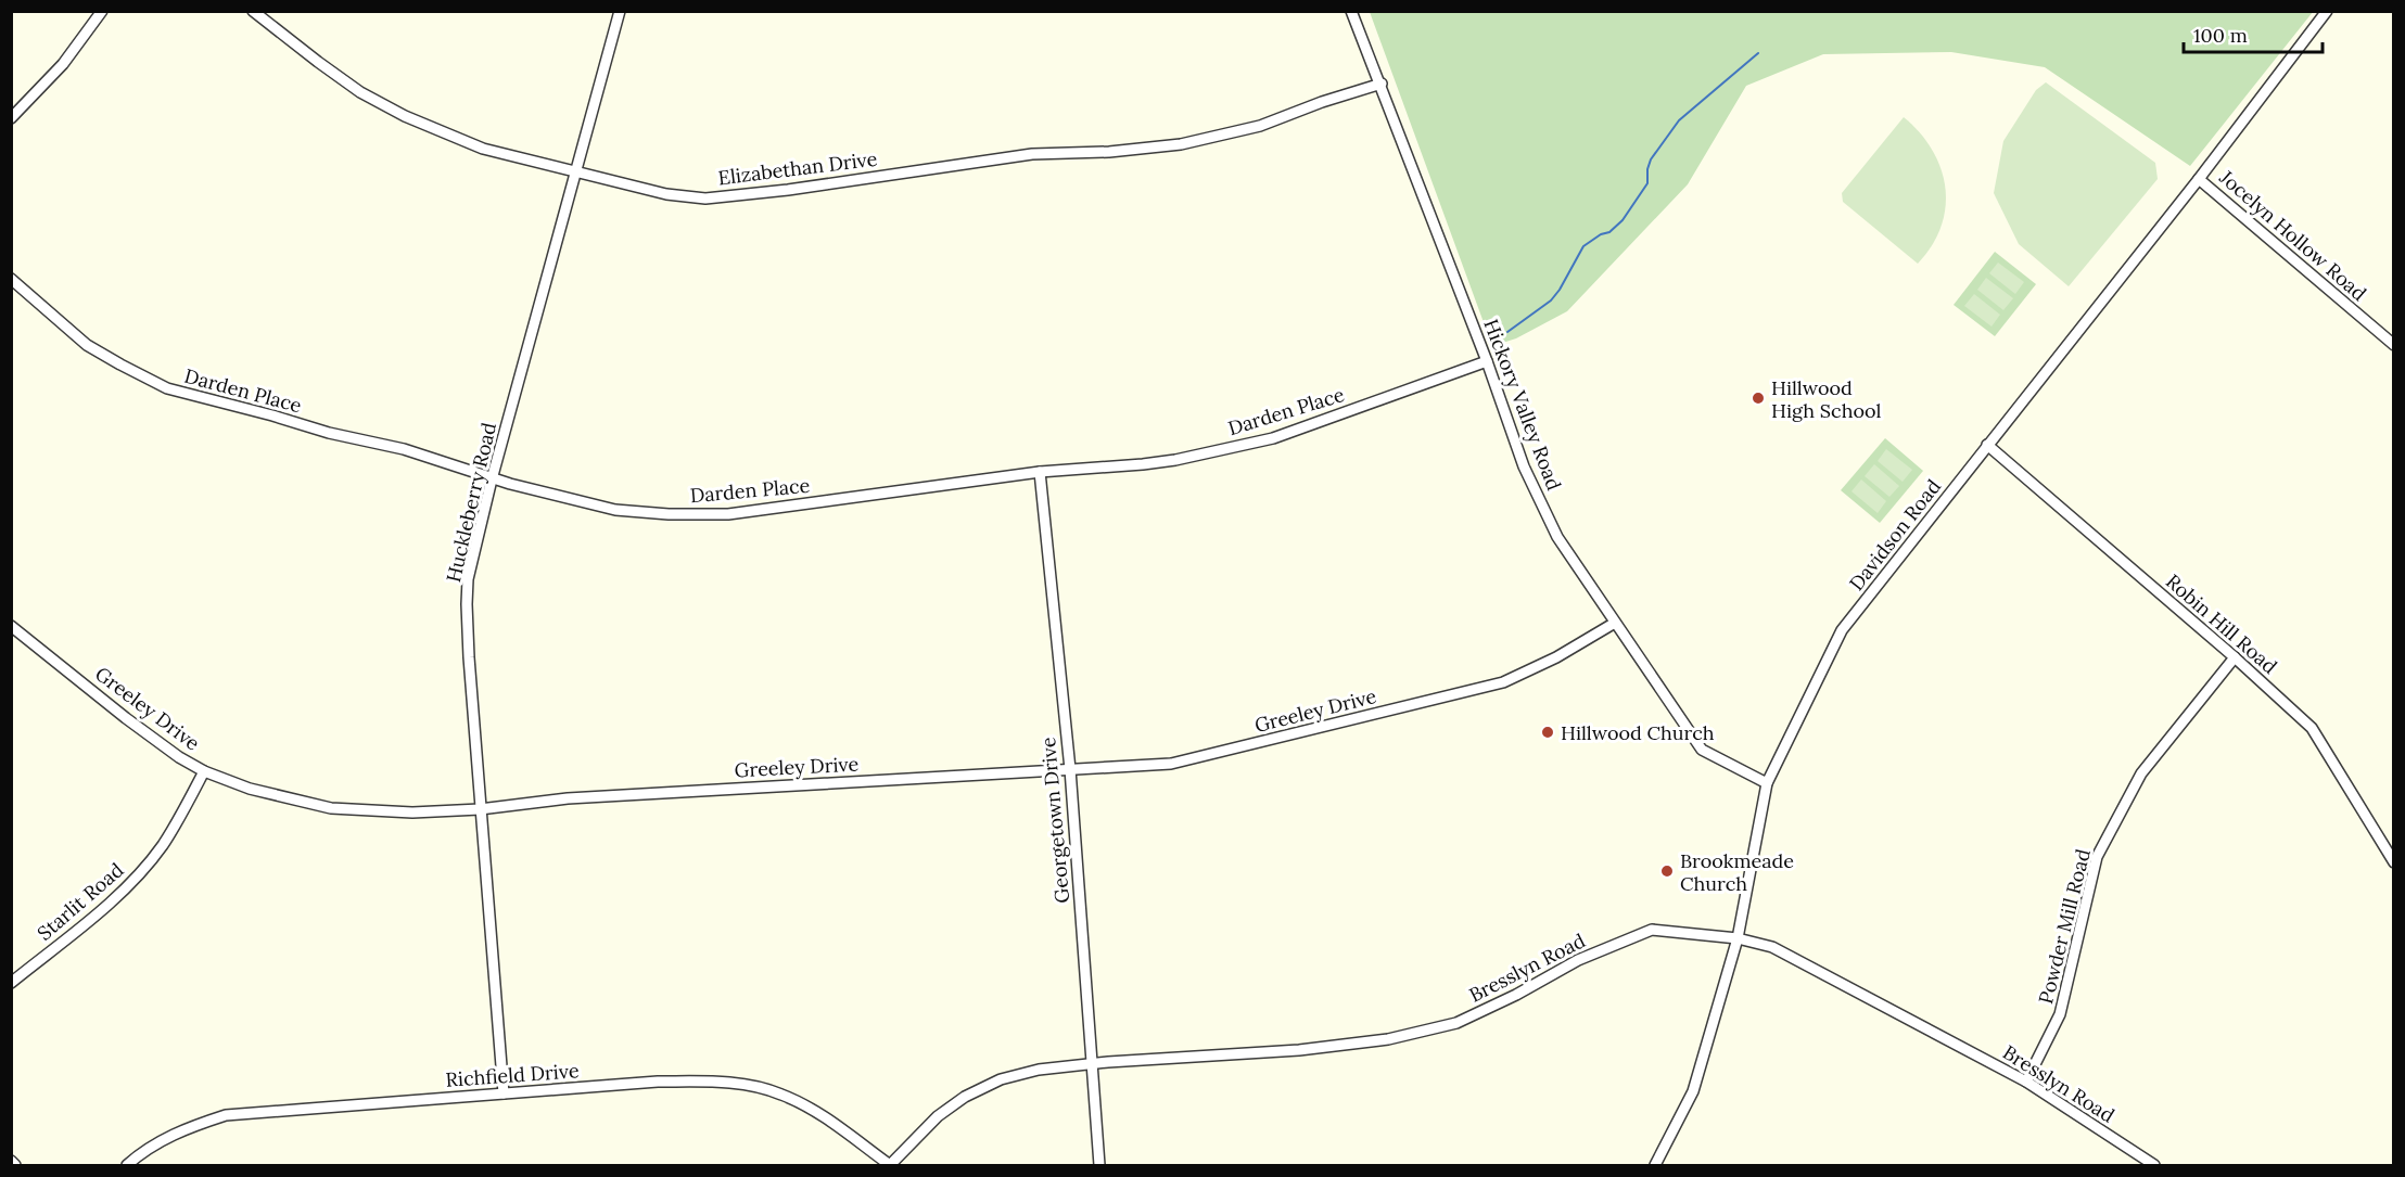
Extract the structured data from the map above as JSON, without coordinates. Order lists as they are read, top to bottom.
{
  "streets": {
    "street": [
      "Elizabethan Drive",
      "Jocelyn Hollow Road",
      "Darden Place",
      "Hickory Valley Road",
      "Huckleberry Road",
      "Davidson Road",
      "Robin Hill Road",
      "Greeley Drive",
      "Georgetown Drive",
      "Starlit Road",
      "Powder Mill Road",
      "Bresslyn Road",
      "Richfield Drive"
    ]
  },
  "crossings": [
    ["Elizabethan Drive", "Hickory Valley Road"],
    ["Elizabethan Drive", "Huckleberry Road"],
    ["Jocelyn Hollow Road", "Davidson Road"],
    ["Darden Place", "Hickory Valley Road"],
    ["Darden Place", "Huckleberry Road"],
    ["Darden Place", "Georgetown Drive"],
    ["Hickory Valley Road", "Davidson Road"],
    ["Hickory Valley Road", "Greeley Drive"],
    ["Huckleberry Road", "Greeley Drive"],
    ["Huckleberry Road", "Richfield Drive"],
    ["Davidson Road", "Robin Hill Road"],
    ["Davidson Road", "Bresslyn Road"],
    ["Robin Hill Road", "Powder Mill Road"],
    ["Greeley Drive", "Georgetown Drive"],
    ["Greeley Drive", "Starlit Road"],
    ["Georgetown Drive", "Bresslyn Road"],
    ["Powder Mill Road", "Bresslyn Road"],
    ["Bresslyn Road", "Richfield Drive"]
  ],
  "places": ["Hillwood High School", "Hillwood Church", "Brookmeade Church"],
  "scale_bar": "100 m"
}
